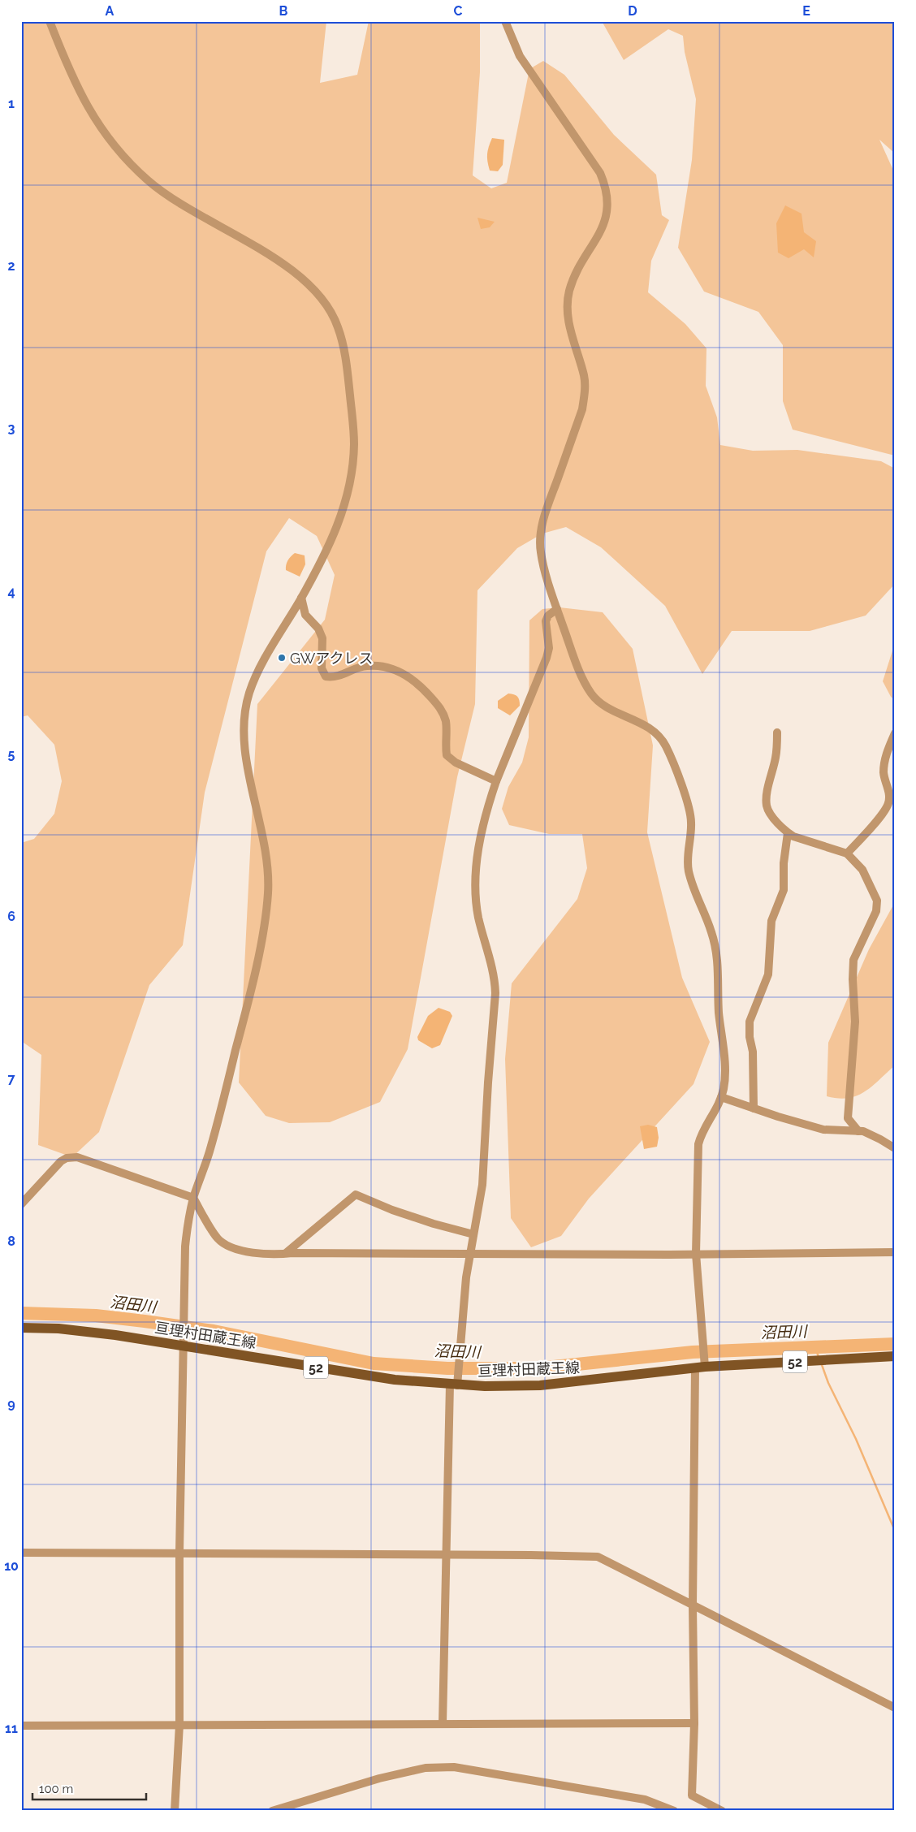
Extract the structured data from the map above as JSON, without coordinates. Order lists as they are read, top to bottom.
{
  "streets": {
    "main road": ["亘理村田蔵王線", "52"]
  },
  "water": ["沼田川"],
  "places": ["GWアクレス"],
  "scale_bar": "100 m",
  "grid": {
    "columns": [
      "A",
      "B",
      "C",
      "D",
      "E"
    ],
    "rows": [
      "1",
      "2",
      "3",
      "4",
      "5",
      "6",
      "7",
      "8",
      "9",
      "10",
      "11"
    ]
  }
}
